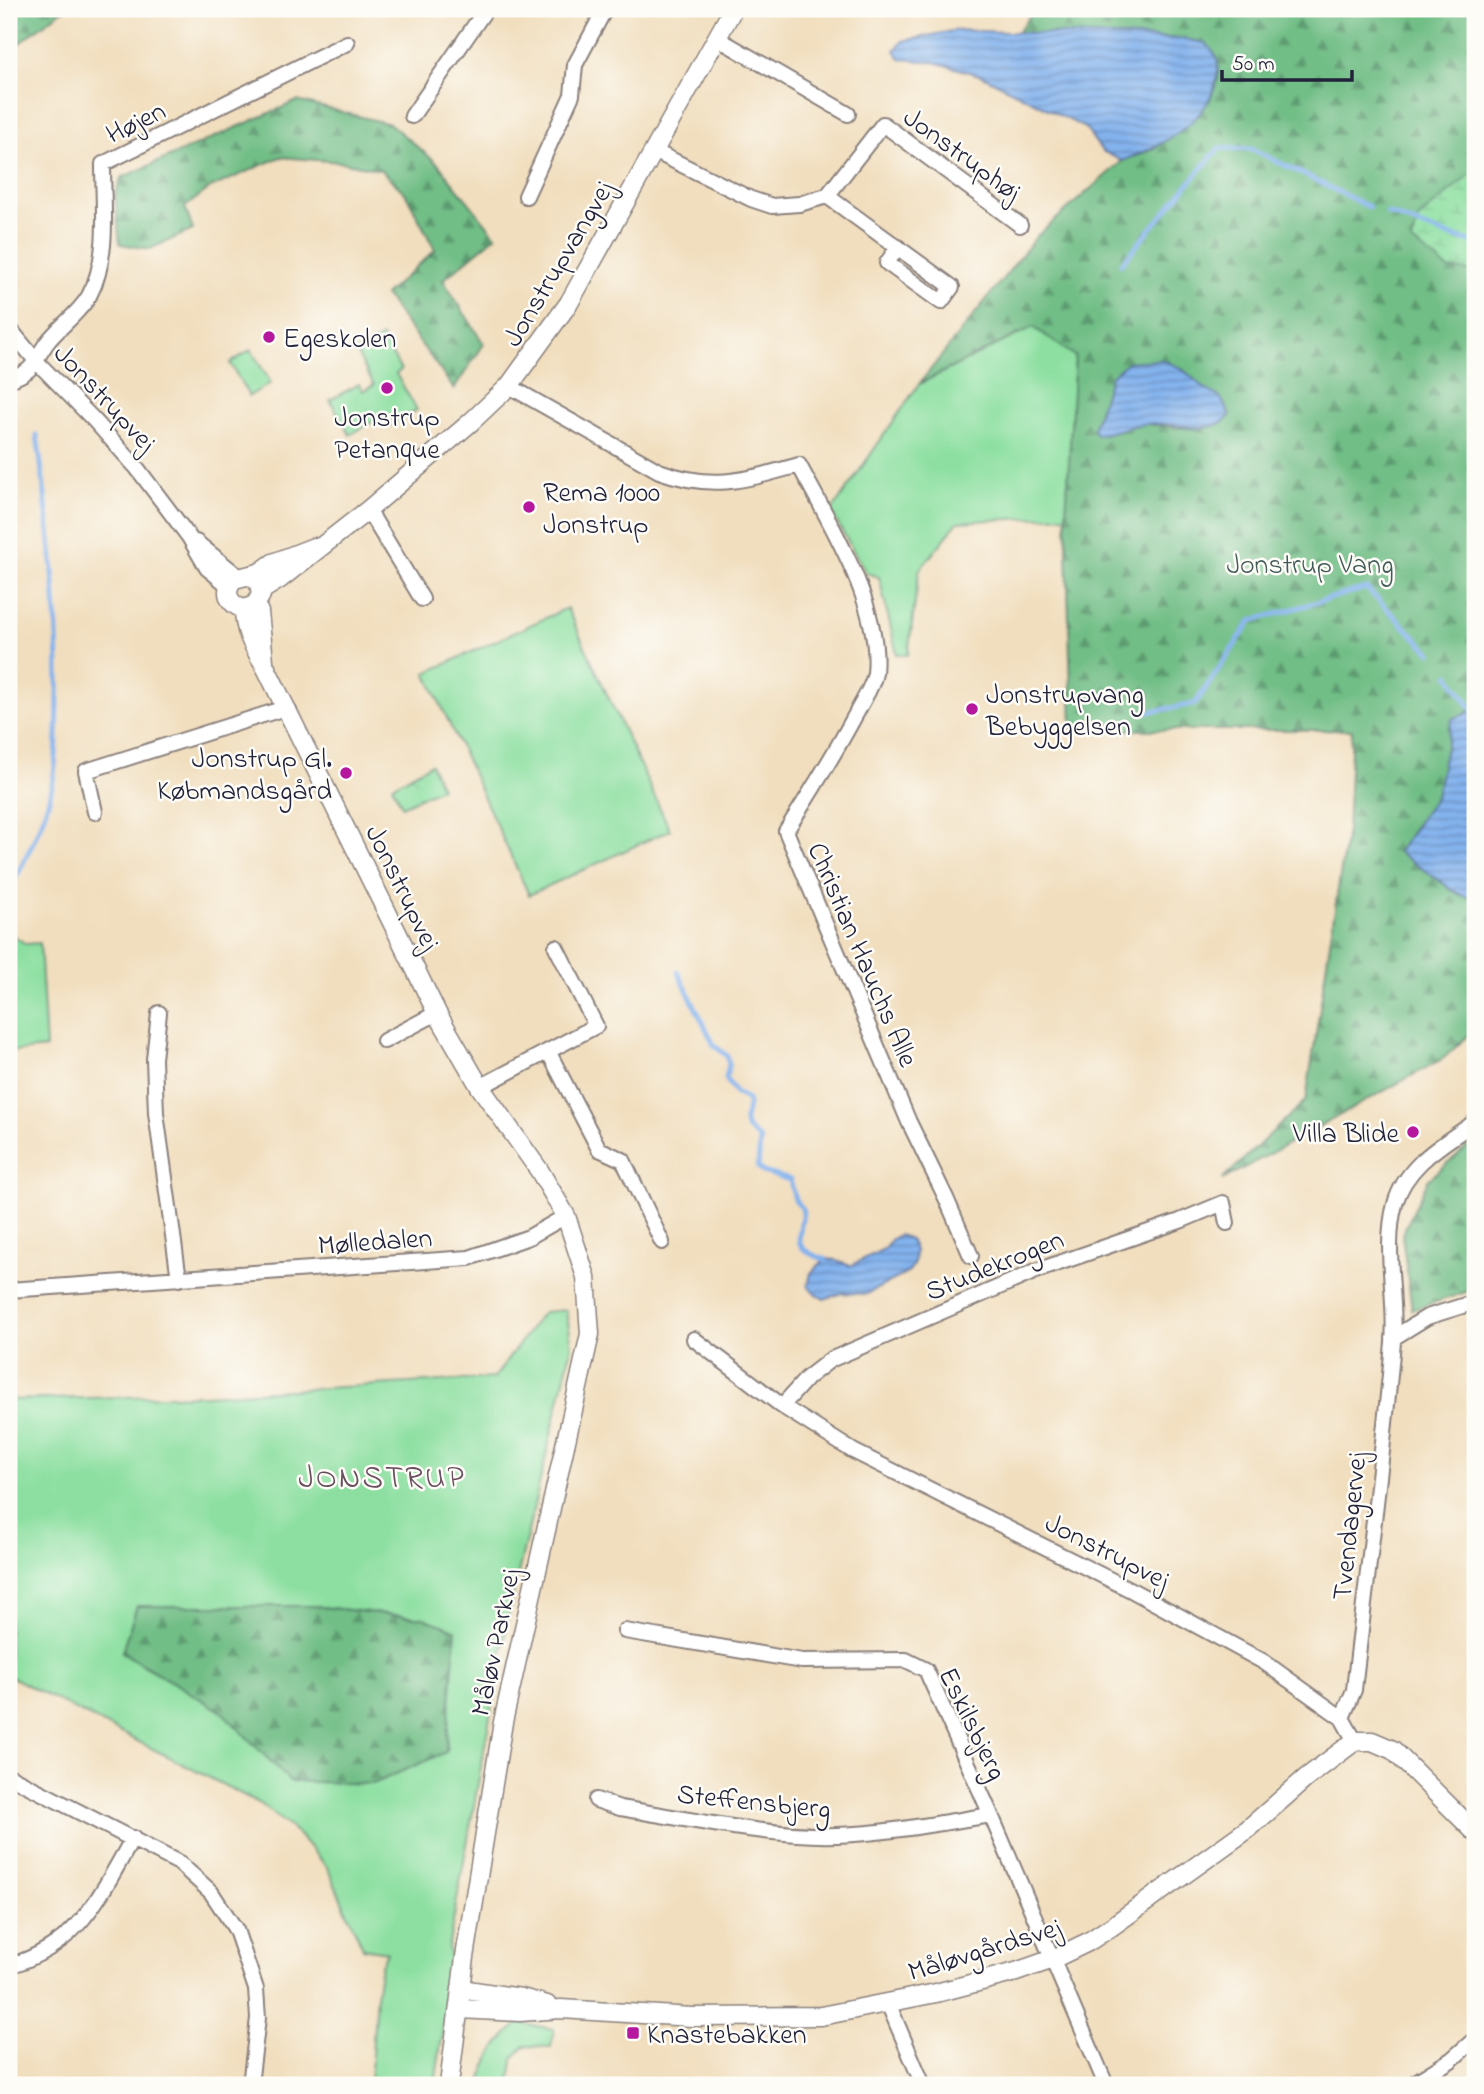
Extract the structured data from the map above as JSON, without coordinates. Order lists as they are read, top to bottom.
{
  "streets": {
    "street": [
      "Højen",
      "Jonstruphøj",
      "Jonstrupvangvej",
      "Jonstrupvej",
      "Christian Hauchs Alle",
      "Mølledalen",
      "Studekrogen",
      "Tvendagervej",
      "Måløv Parkvej",
      "Eskilsbjerg",
      "Steffensbjerg",
      "Måløvgårdsvej"
    ]
  },
  "crossings": [
    ["Højen", "Jonstrupvej"],
    ["Jonstrupvangvej", "Jonstrupvej"],
    ["Jonstrupvangvej", "Christian Hauchs Alle"],
    ["Jonstrupvej", "Mølledalen"],
    ["Jonstrupvej", "Studekrogen"],
    ["Jonstrupvej", "Tvendagervej"],
    ["Jonstrupvej", "Måløv Parkvej"],
    ["Jonstrupvej", "Måløvgårdsvej"],
    ["Mølledalen", "Måløv Parkvej"],
    ["Måløv Parkvej", "Måløvgårdsvej"],
    ["Eskilsbjerg", "Steffensbjerg"],
    ["Eskilsbjerg", "Måløvgårdsvej"]
  ],
  "districts": ["JONSTRUP"],
  "parks": ["Jonstrup Vang"],
  "places": {
    "other": [
      "Egeskolen",
      "Jonstrup Petanque",
      "Rema 1000 Jonstrup",
      "Jonstrupvang Bebyggelsen",
      "Jonstrup Gl. Købmandsgård",
      "Villa Blide"
    ],
    "transit": ["Knastebakken"]
  },
  "scale_bar": "50 m"
}
